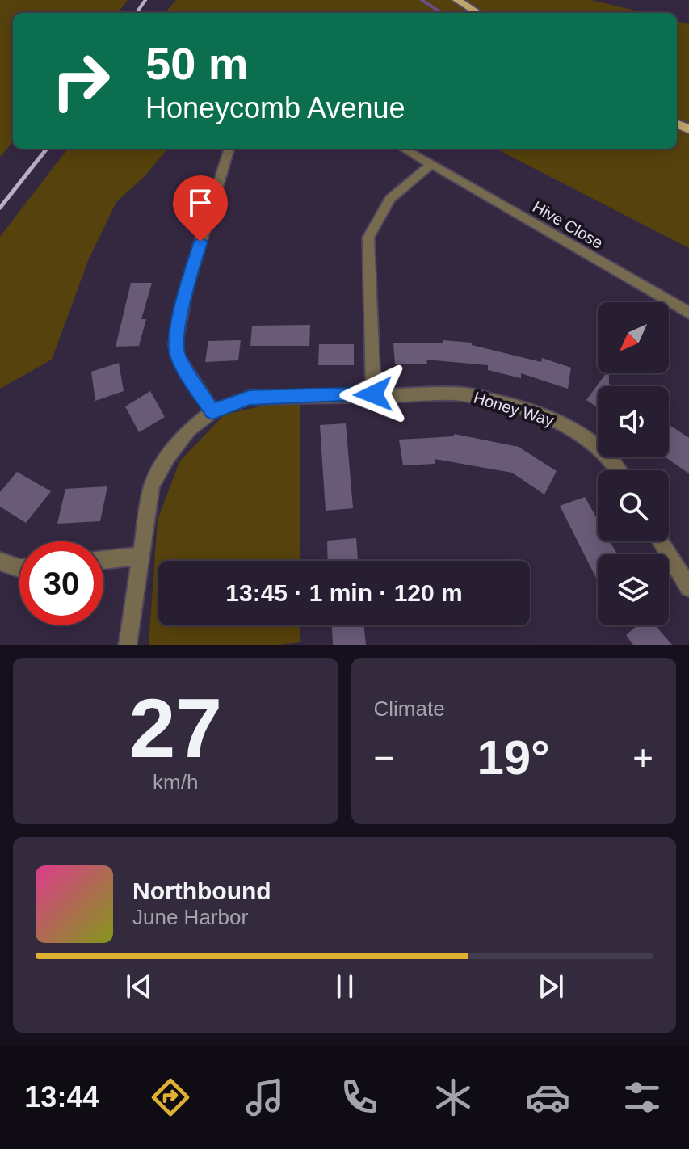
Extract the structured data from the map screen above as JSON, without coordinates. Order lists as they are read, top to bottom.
{
  "streets": {
    "street": ["Hive Close", "Honey Way"]
  },
  "north": "bottom left",
  "page": {
    "turn": ["50 m", "Honeycomb Avenue"],
    "limit": "30",
    "trip": "13:45 · 1 min · 120 m",
    "tile": [
      ["27", "km/h"],
      "Climate"
    ],
    "heat": ["−", "19°", "+"],
    "song": ["Northbound", "June Harbor"],
    "tabs": "13:44"
  }
}
